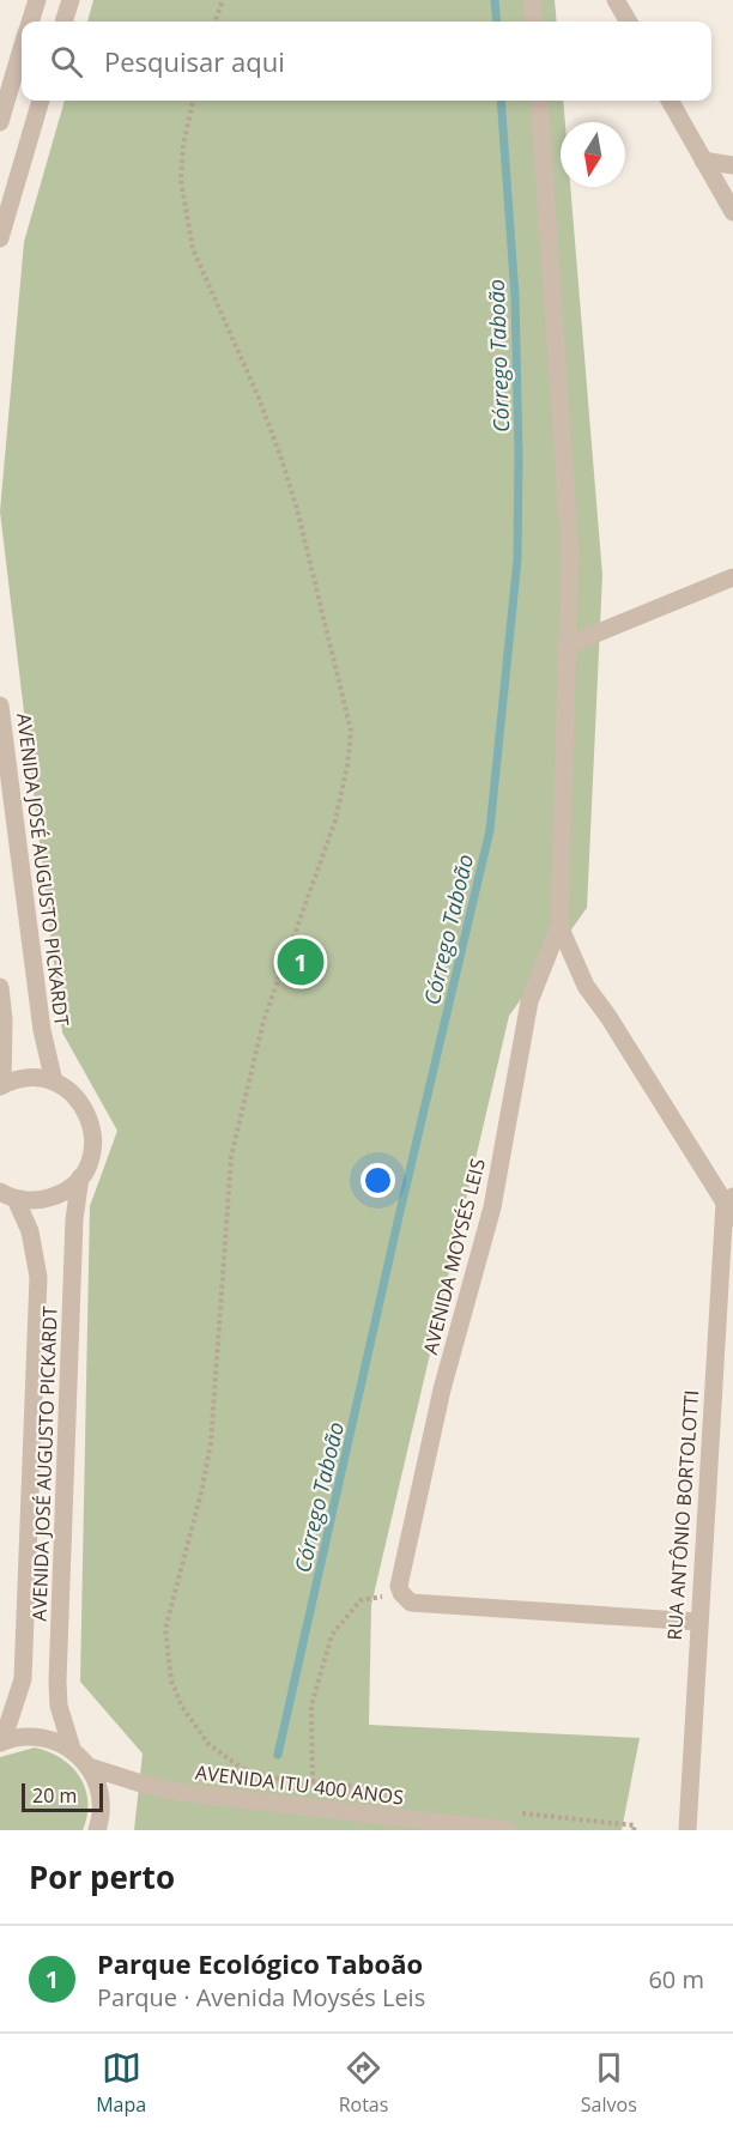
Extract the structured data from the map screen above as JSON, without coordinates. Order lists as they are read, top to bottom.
{
  "streets": {
    "street": [
      "AVENIDA JOSÉ AUGUSTO PICKARDT",
      "AVENIDA MOYSÉS LEIS",
      "RUA ANTÔNIO BORTOLOTTI",
      "AVENIDA ITU 400 ANOS"
    ]
  },
  "water": ["Córrego Taboão"],
  "scale_bar": "20 m",
  "north": "bottom",
  "page": {
    "search": "Pesquisar aqui",
    "pins": "1",
    "scale": "20 m",
    "heading": "Por perto",
    "list": [
      {
        "mark": "1",
        "name": "Parque Ecológico Taboão",
        "note": "Parque · Avenida Moysés Leis",
        "value": "60 m"
      }
    ],
    "nav": ["Mapa", "Rotas", "Salvos"]
  }
}
